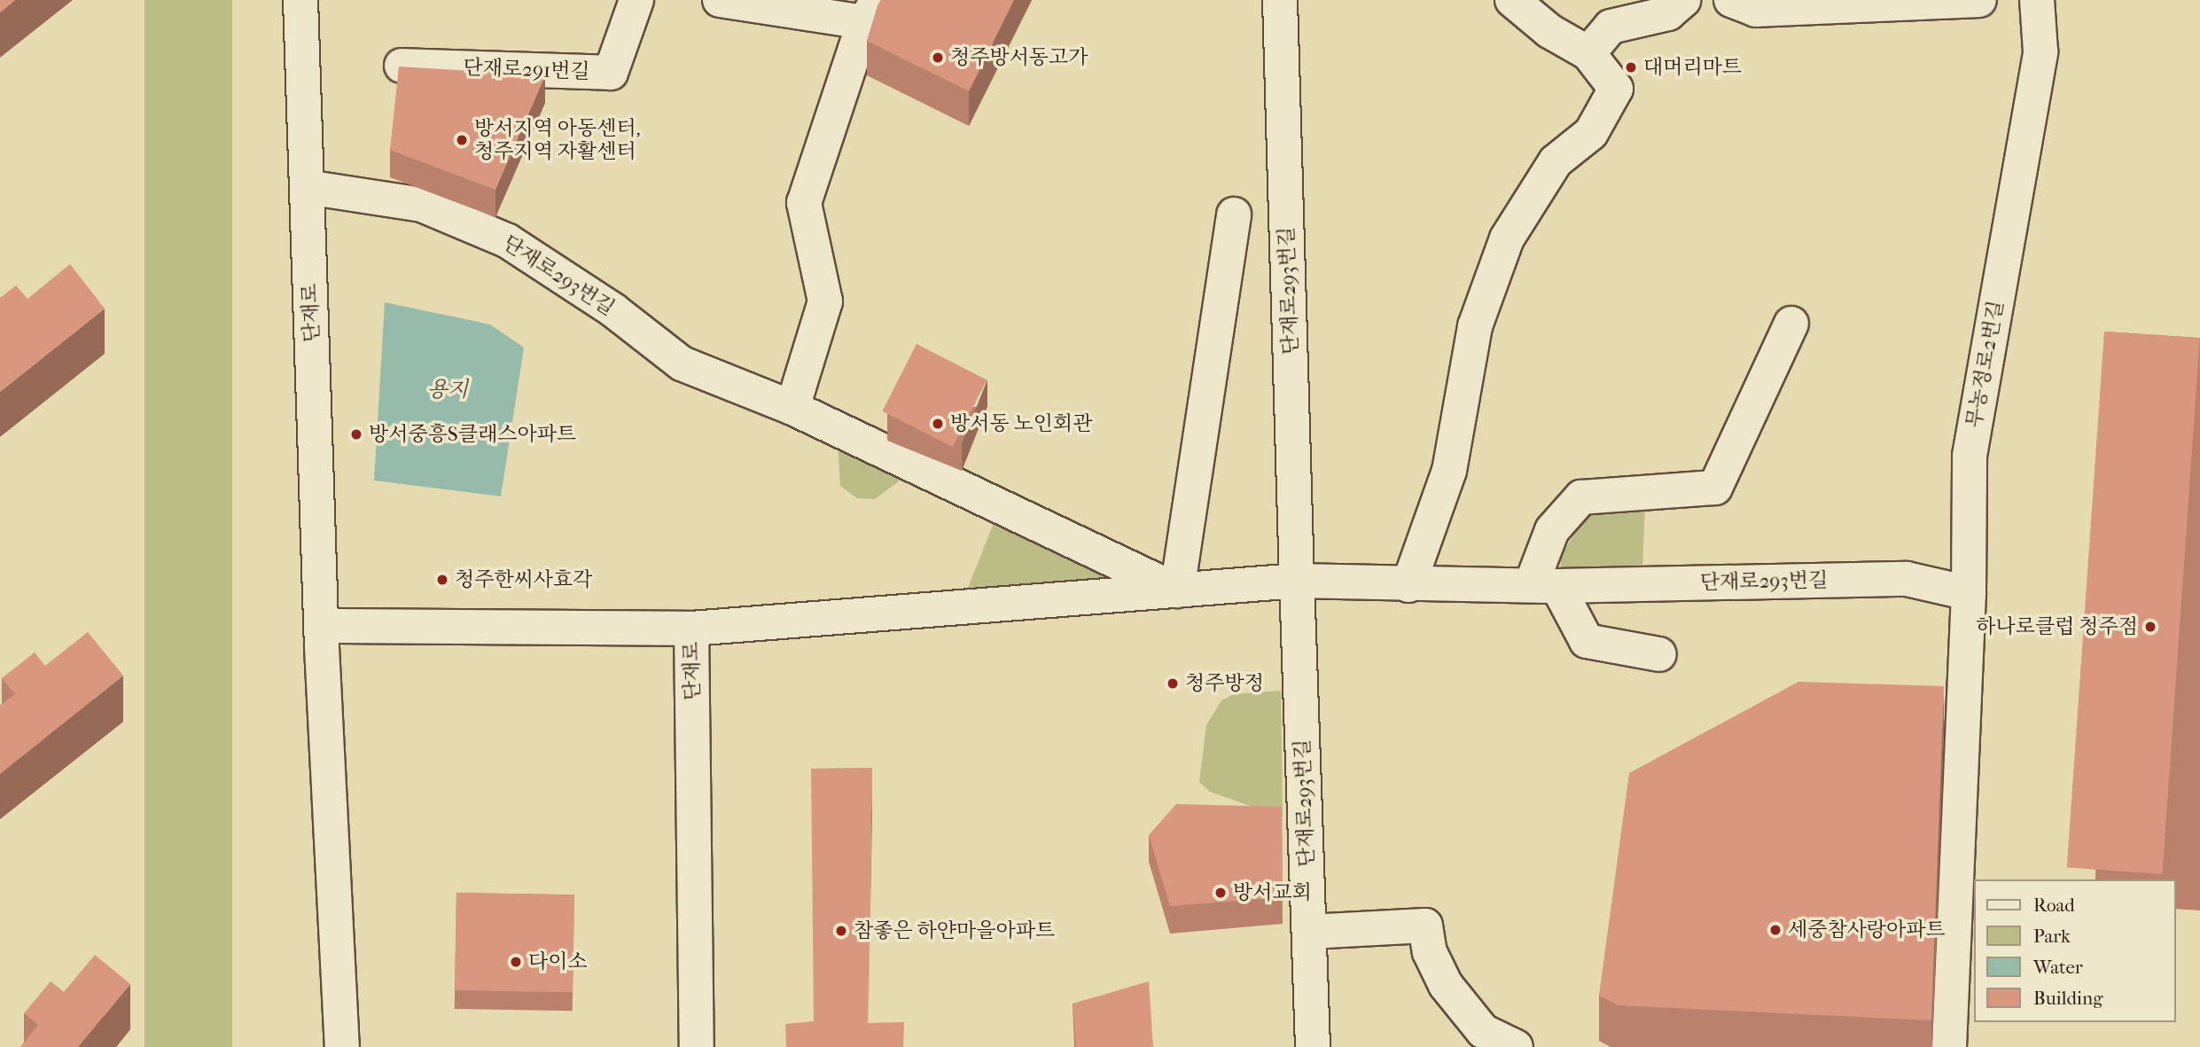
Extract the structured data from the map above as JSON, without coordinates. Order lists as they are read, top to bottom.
{
  "streets": {
    "street": [
      "단재로291번길",
      "단재로293번길",
      "단재로",
      "무농정로2번길"
    ]
  },
  "crossings": [
    ["단재로293번길", "단재로"],
    ["단재로293번길", "무농정로2번길"]
  ],
  "water": ["용지"],
  "places": [
    "청주방서동고가",
    "대머리마트",
    "방서지역 아동센터, 청주지역 자활센터",
    "방서동 노인회관",
    "방서중흥S클래스아파트",
    "청주한씨사효각",
    "하나로클럽 청주점",
    "청주방정",
    "방서교회",
    "세중참사랑아파트",
    "참좋은 하얀마을아파트",
    "다이소"
  ],
  "legend": [
    "Road",
    "Park",
    "Water",
    "Building"
  ]
}
